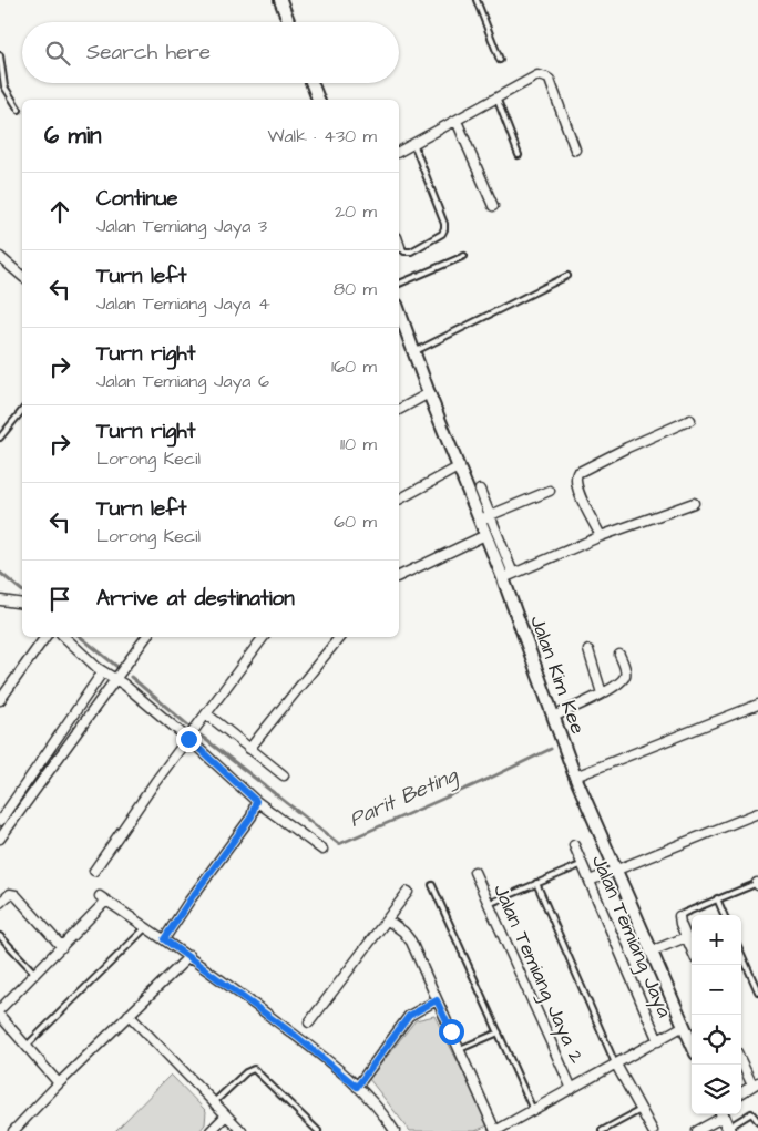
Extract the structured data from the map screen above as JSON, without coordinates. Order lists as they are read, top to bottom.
{
  "streets": {
    "street": ["Jalan Kim Kee", "Jalan Temiang Jaya", "Jalan Temiang Jaya 2"]
  },
  "water": ["Parit Beting"],
  "page": {
    "search": "Search here",
    "heading": ["6 min", "Walk · 430 m"],
    "list": [
      ["Continue", "Jalan Temiang Jaya 3", "20 m"],
      ["Turn left", "Jalan Temiang Jaya 4", "80 m"],
      ["Turn right", "Jalan Temiang Jaya 6", "160 m"],
      ["Turn right", "Lorong Kecil", "110 m"],
      ["Turn left", "Lorong Kecil", "60 m"],
      "Arrive at destination"
    ],
    "map_buttons": ["+", "−"]
  }
}
